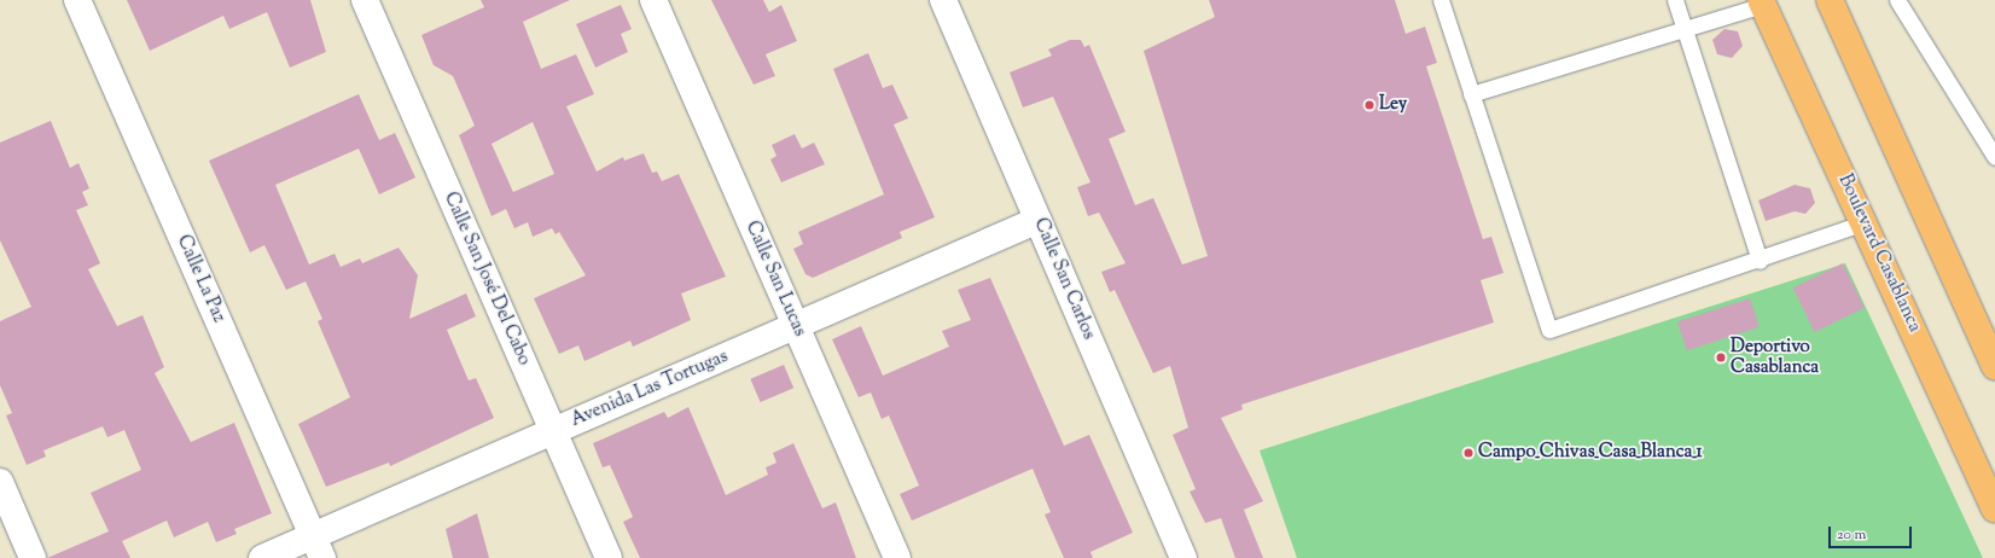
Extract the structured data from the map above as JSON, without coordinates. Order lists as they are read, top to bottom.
{
  "streets": {
    "main road": ["Boulevard Casablanca"],
    "street": [
      "Calle La Paz",
      "Calle San José Del Cabo",
      "Calle San Lucas",
      "Calle San Carlos",
      "Avenida Las Tortugas"
    ]
  },
  "crossings": [
    ["Calle La Paz", "Avenida Las Tortugas"],
    ["Calle San José Del Cabo", "Avenida Las Tortugas"],
    ["Calle San Lucas", "Avenida Las Tortugas"],
    ["Calle San Carlos", "Avenida Las Tortugas"]
  ],
  "places": ["Ley", "Deportivo Casablanca", "Campo_Chivas_Casa_Blanca_1"],
  "scale_bar": "20 m"
}
